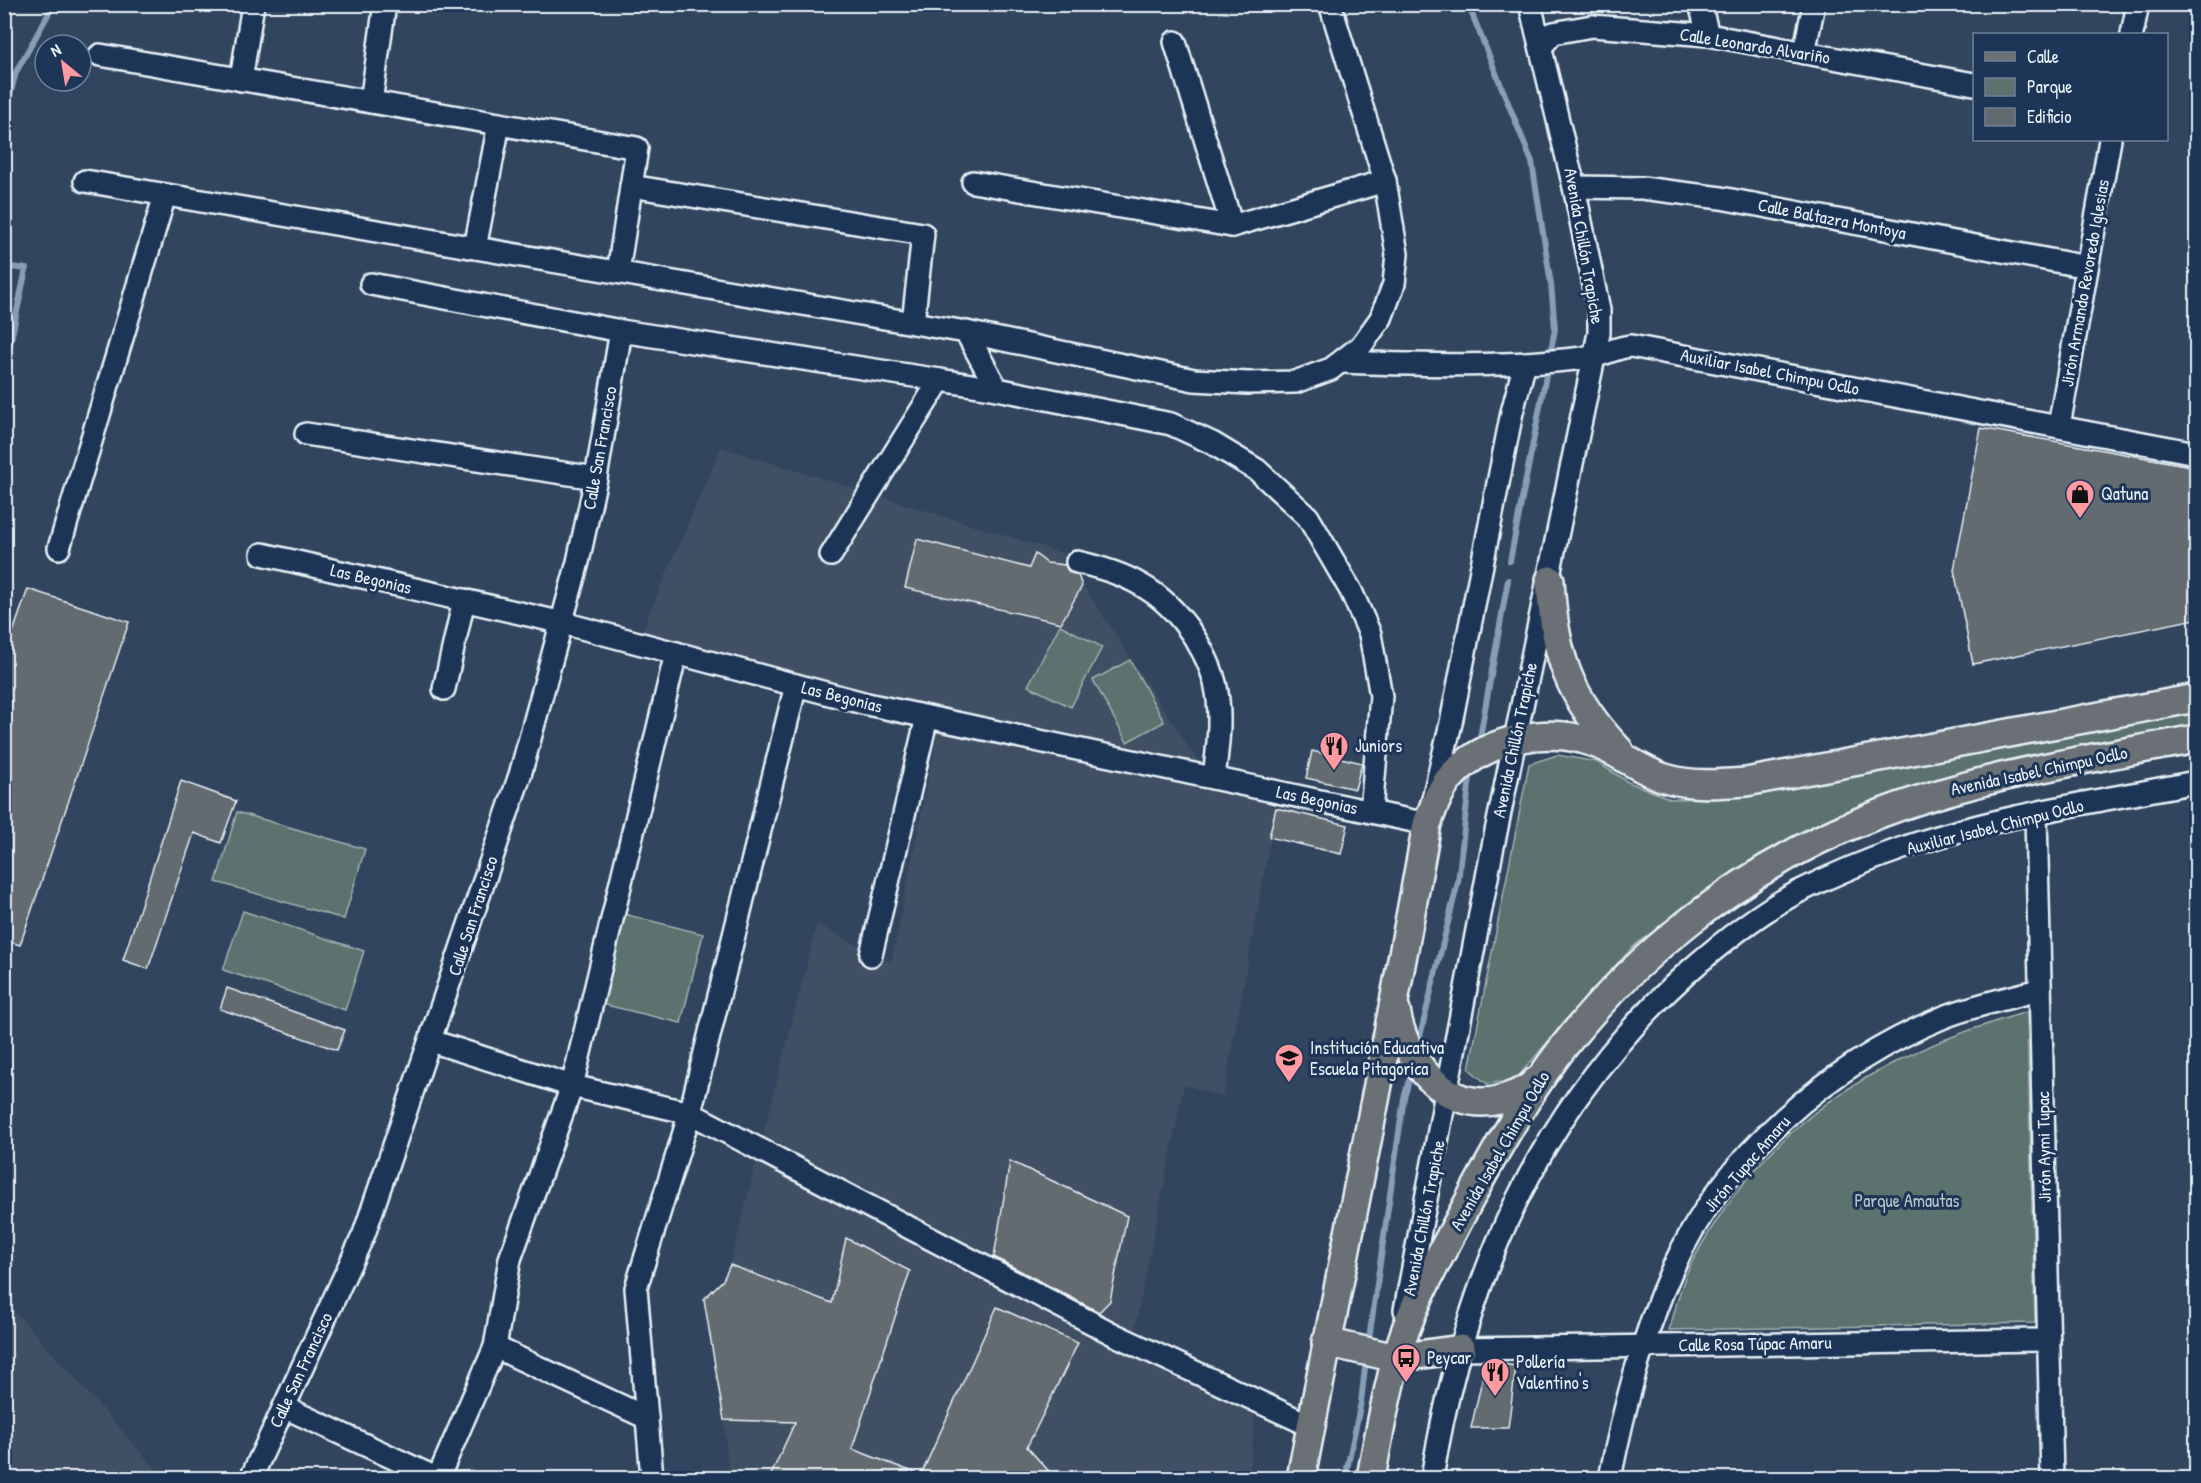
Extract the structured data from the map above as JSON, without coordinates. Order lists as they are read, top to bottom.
{
  "streets": {
    "main road": ["Avenida Chillón Trapiche", "Avenida Isabel Chimpu Ocllo"],
    "street": [
      "Calle Leonardo Alvariño",
      "Calle Baltazra Montoya",
      "Jirón Armando Revoredo Iglesias",
      "Auxiliar Isabel Chimpu Ocllo",
      "Calle San Francisco",
      "Las Begonias",
      "Jirón Aymi Tupac",
      "Jirón Tupac Amaru",
      "Calle Rosa Túpac Amaru"
    ]
  },
  "crossings": [
    ["Calle Leonardo Alvariño", "Avenida Chillón Trapiche"],
    ["Calle Baltazra Montoya", "Avenida Chillón Trapiche"],
    ["Calle Baltazra Montoya", "Jirón Armando Revoredo Iglesias"],
    ["Avenida Chillón Trapiche", "Auxiliar Isabel Chimpu Ocllo"],
    ["Avenida Chillón Trapiche", "Avenida Isabel Chimpu Ocllo"],
    ["Jirón Armando Revoredo Iglesias", "Auxiliar Isabel Chimpu Ocllo"],
    ["Auxiliar Isabel Chimpu Ocllo", "Jirón Aymi Tupac"],
    ["Auxiliar Isabel Chimpu Ocllo", "Calle Rosa Túpac Amaru"],
    ["Calle San Francisco", "Las Begonias"],
    ["Jirón Aymi Tupac", "Jirón Tupac Amaru"],
    ["Jirón Aymi Tupac", "Calle Rosa Túpac Amaru"],
    ["Jirón Tupac Amaru", "Calle Rosa Túpac Amaru"]
  ],
  "parks": ["Parque Amautas"],
  "places": {
    "shop": ["Qatuna"],
    "restaurant": ["Juniors", "Pollería Valentino's"],
    "school or university": ["Institución Educativa Escuela Pitagorica"],
    "bus stop": ["Peycar"]
  },
  "legend": ["Calle", "Parque", "Edificio"],
  "north": "top left"
}
